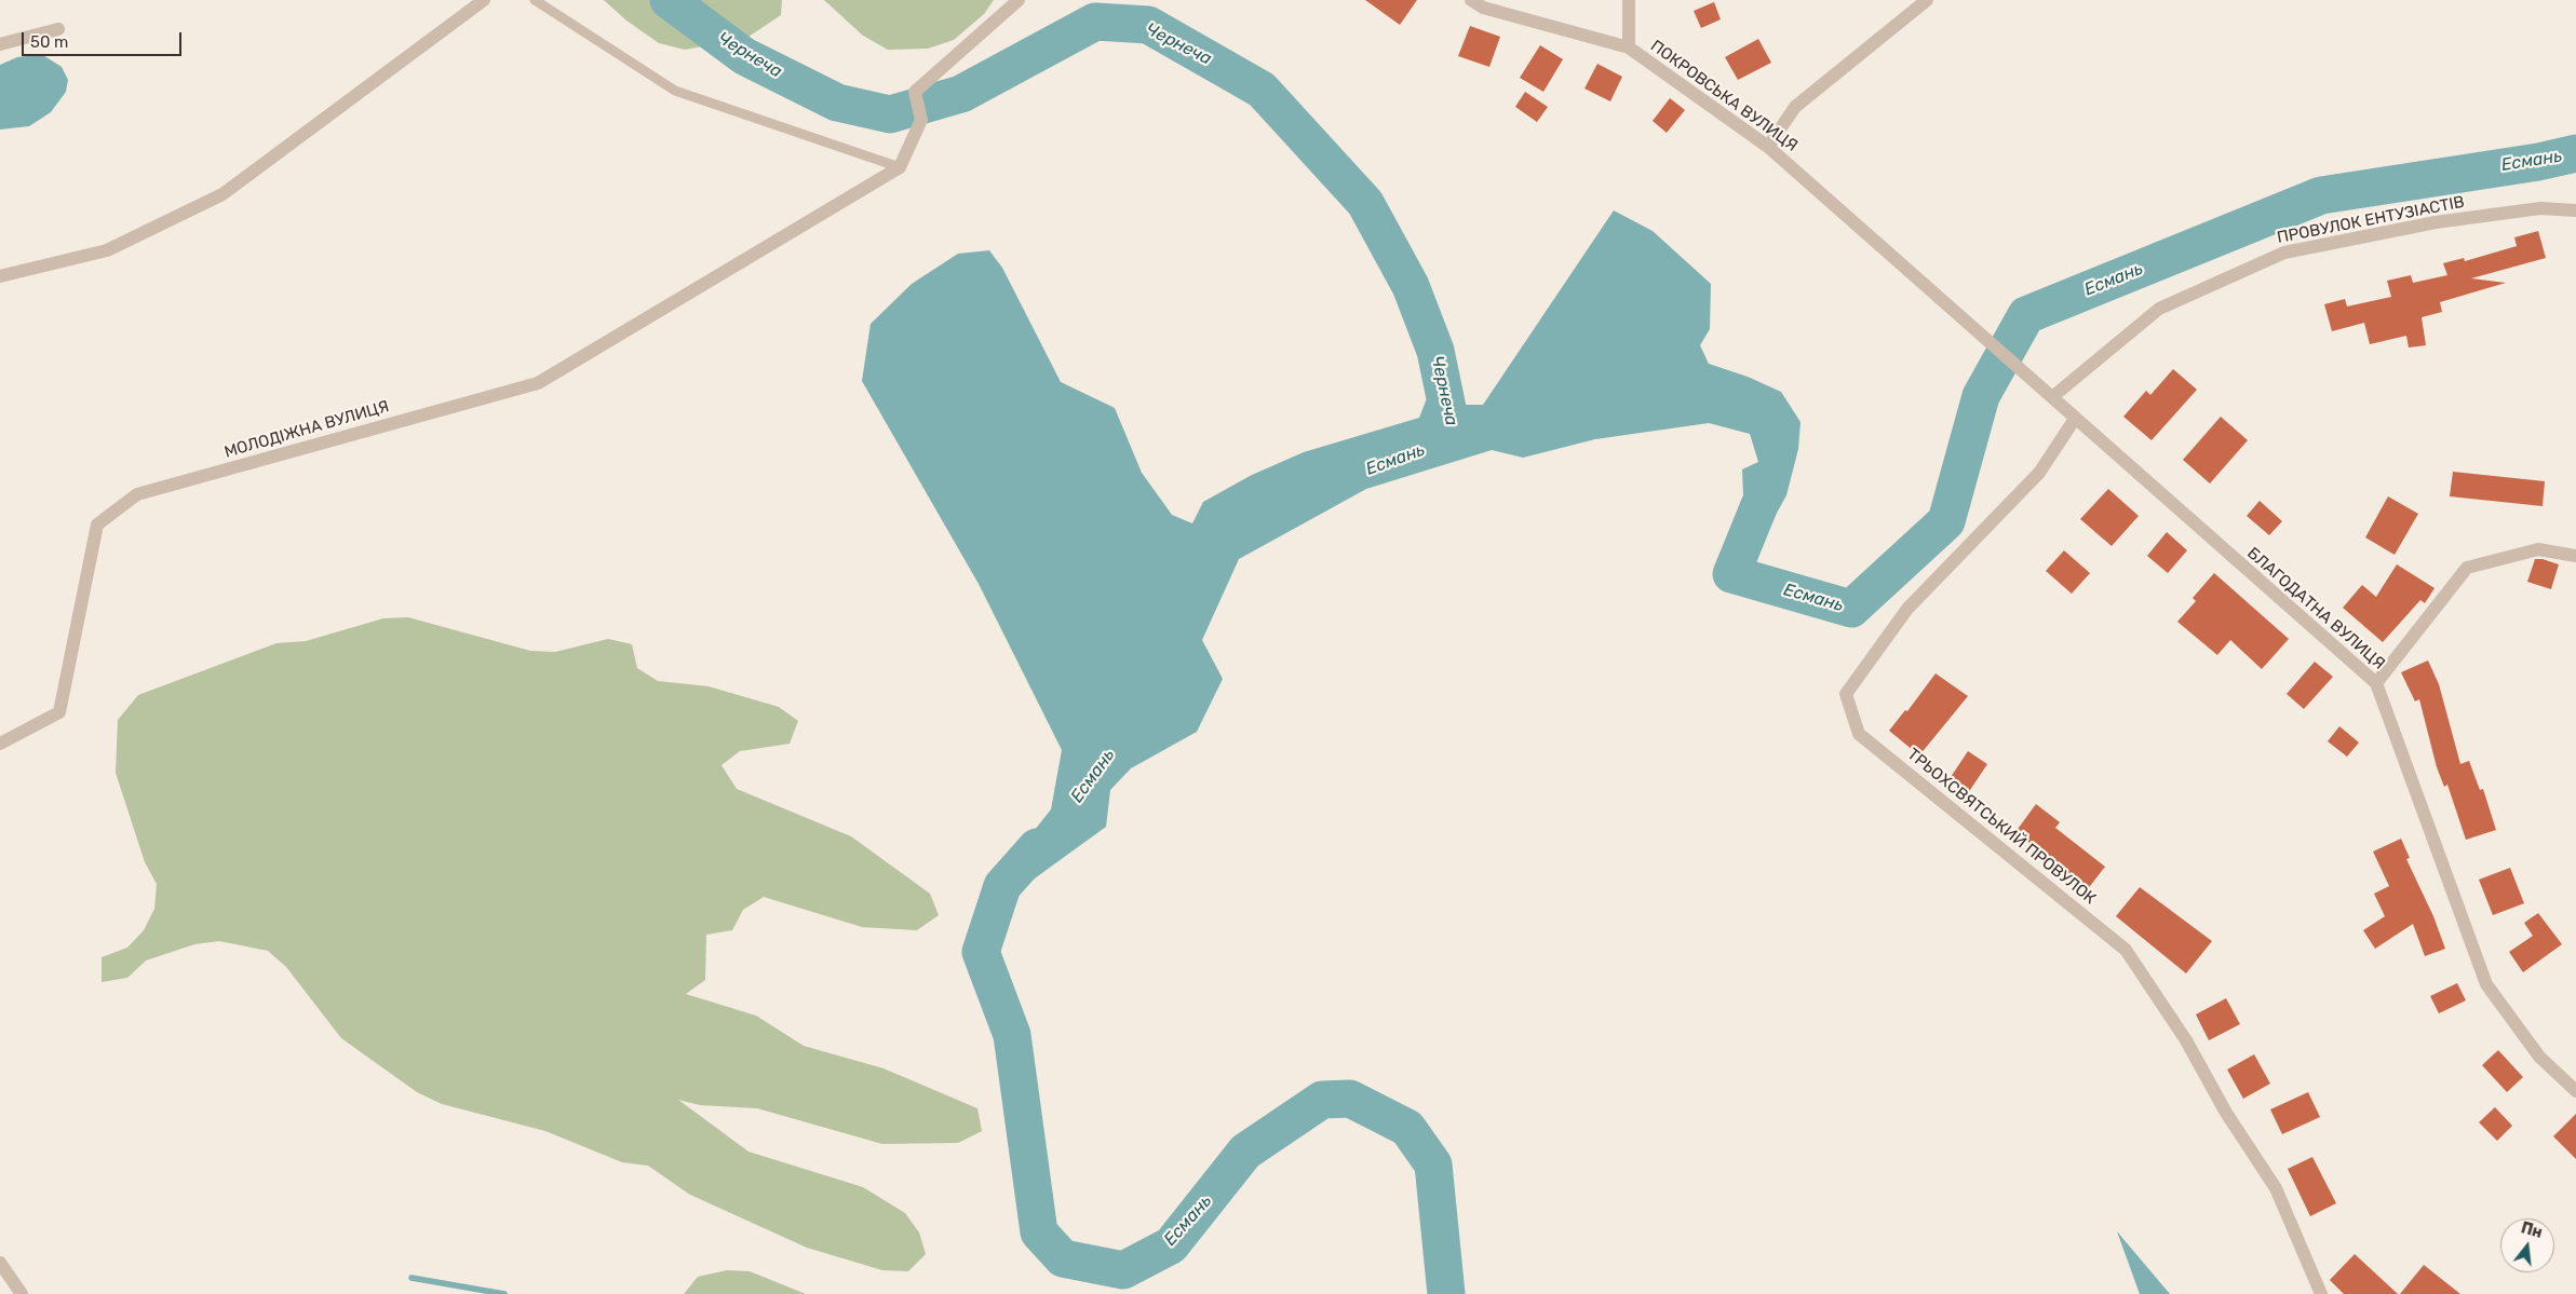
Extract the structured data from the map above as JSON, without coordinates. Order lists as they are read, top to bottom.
{
  "streets": {
    "street": [
      "ПОКРОВСЬКА ВУЛИЦЯ",
      "ПРОВУЛОК ЕНТУЗІАСТІВ",
      "МОЛОДІЖНА ВУЛИЦЯ",
      "БЛАГОДАТНА ВУЛИЦЯ",
      "ТРЬОХСВЯТСЬКИЙ ПРОВУЛОК"
    ]
  },
  "crossings": [
    ["ПОКРОВСЬКА ВУЛИЦЯ", "БЛАГОДАТНА ВУЛИЦЯ"],
    ["ПРОВУЛОК ЕНТУЗІАСТІВ", "БЛАГОДАТНА ВУЛИЦЯ"],
    ["БЛАГОДАТНА ВУЛИЦЯ", "ТРЬОХСВЯТСЬКИЙ ПРОВУЛОК"]
  ],
  "water": ["Чернеча", "Есмань"],
  "scale_bar": "50 m",
  "north": "top"
}
